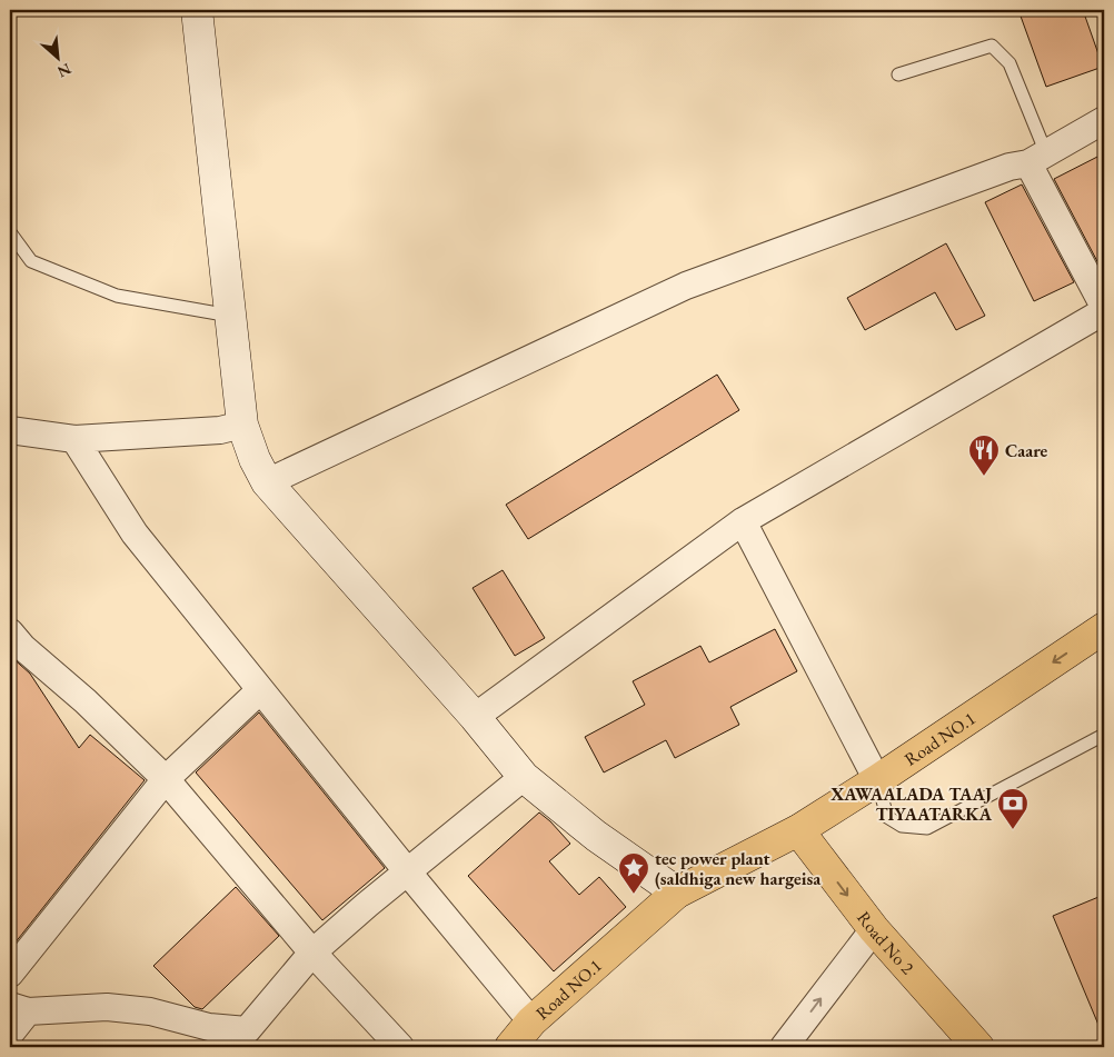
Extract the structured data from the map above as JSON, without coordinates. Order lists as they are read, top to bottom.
{
  "streets": {
    "main road": ["Road NO.1", "Road No 2"]
  },
  "crossings": [
    ["Road NO.1", "Road No 2"]
  ],
  "one_way": ["Road NO.1", "Road No 2"],
  "places": {
    "restaurant": ["Caare"],
    "bank": ["XAWAALADA TAAJ TIYAATARKA"],
    "place": ["tec power plant (saldhiga new hargeisa"]
  },
  "north": "bottom right"
}
